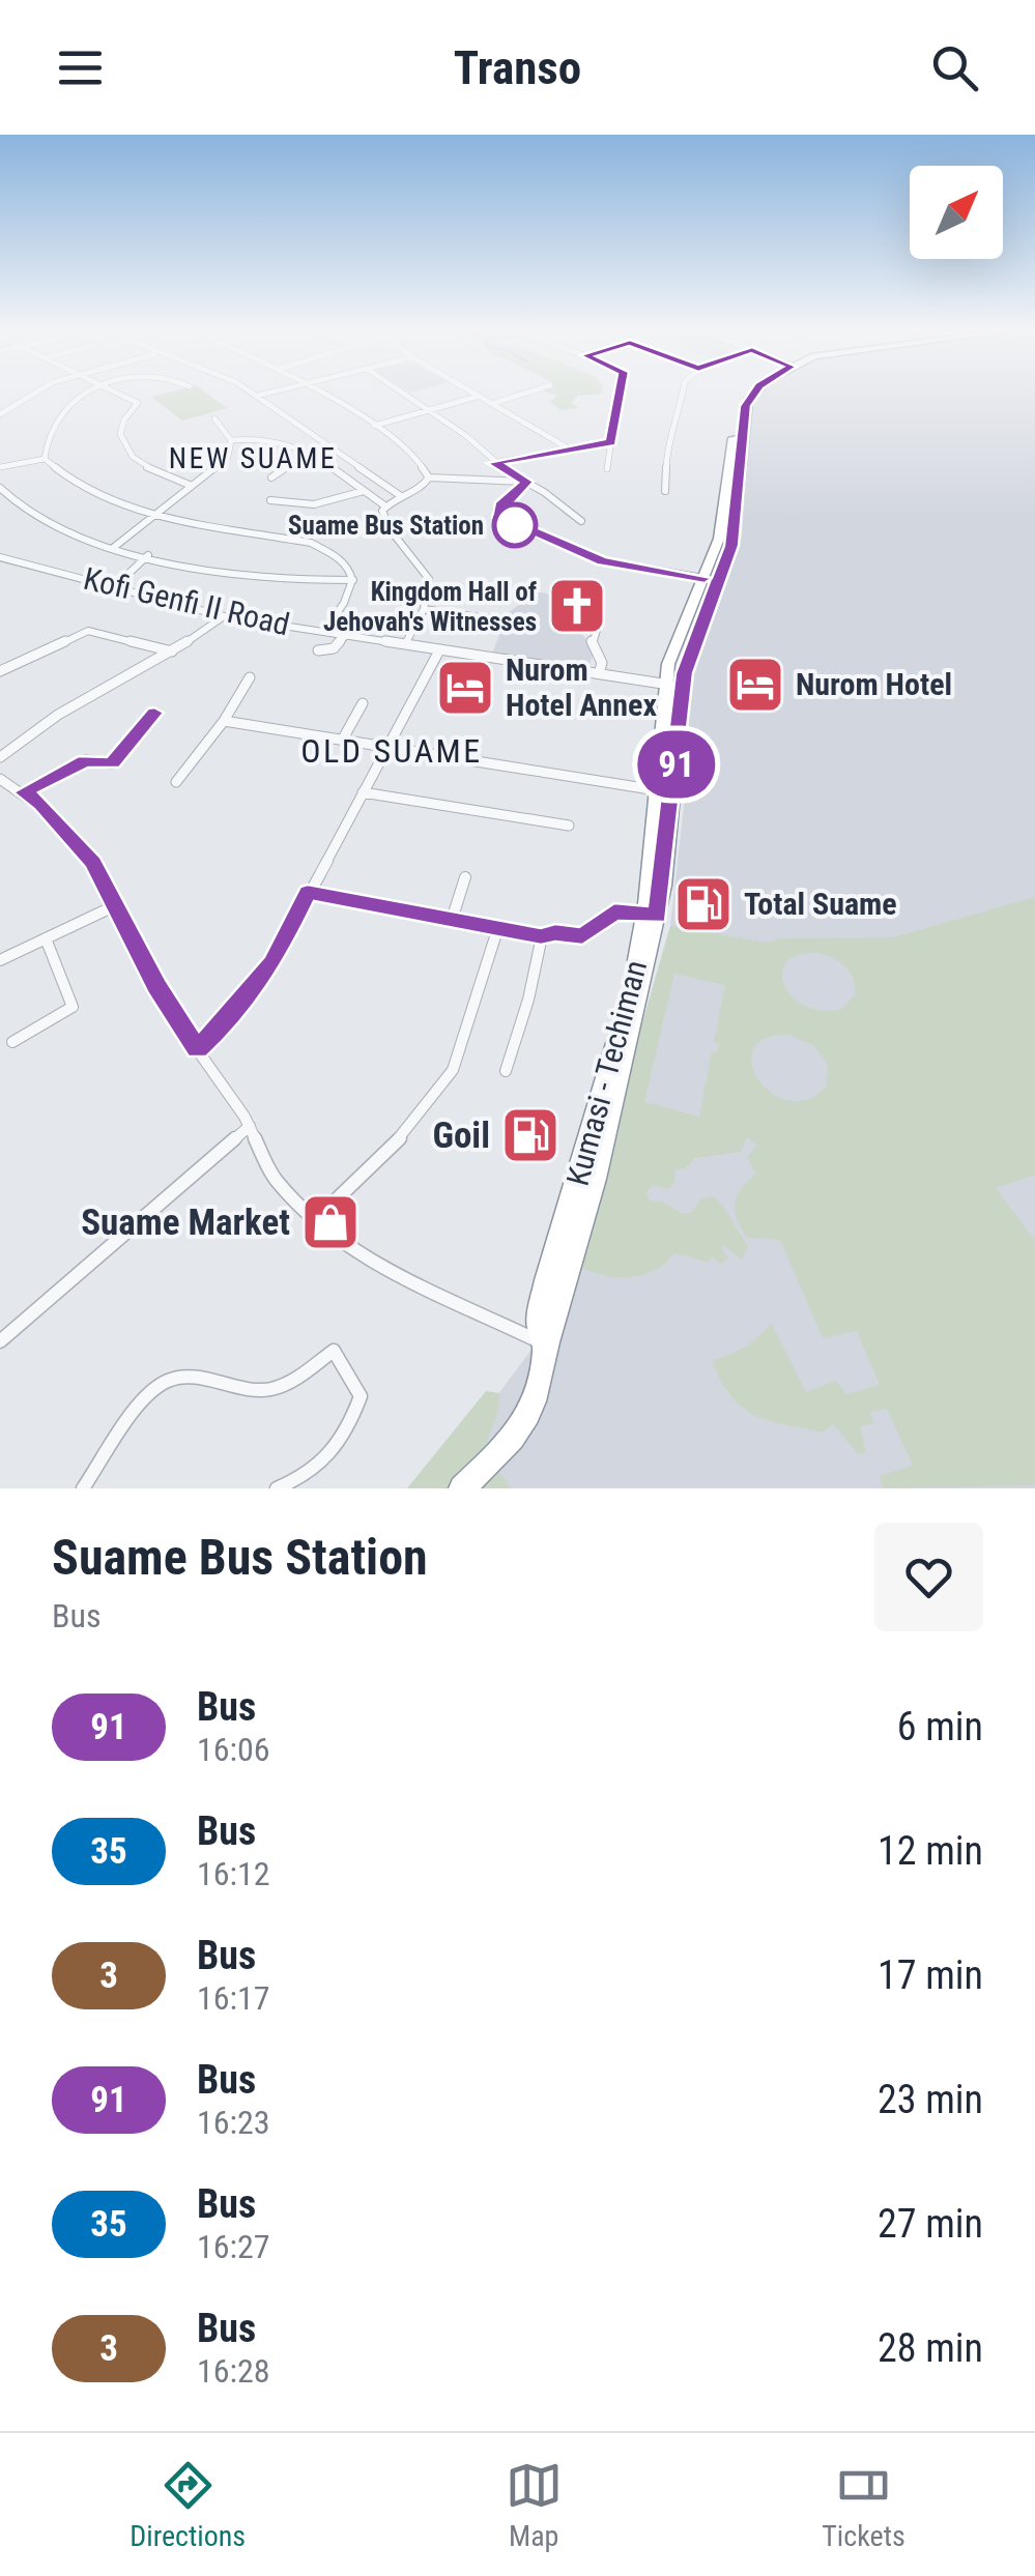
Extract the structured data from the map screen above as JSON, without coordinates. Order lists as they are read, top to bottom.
{
  "streets": {
    "highway": ["Kumasi - Techiman"],
    "street": ["Kofi Genfi II Road"]
  },
  "crossings": [
    ["Kofi Genfi II Road", "Kumasi - Techiman"]
  ],
  "districts": ["NEW SUAME", "OLD SUAME"],
  "places": {
    "other": ["Suame Bus Station"],
    "church": ["Kingdom Hall of Jehovah's Witnesses"],
    "hotel": ["Nurom Hotel", "Nurom Hotel Annex"],
    "fuel station": ["Total Suame", "Goil"],
    "shop": ["Suame Market"]
  },
  "lines": ["bus line 91"],
  "north": "top right",
  "page": {
    "header": "Transo",
    "on_map": "91",
    "heading": ["Suame Bus Station", "Bus"],
    "list": [
      {
        "mark": "91",
        "name": "Bus",
        "note": "16:06",
        "value": "6 min"
      },
      {
        "mark": "35",
        "name": "Bus",
        "note": "16:12",
        "value": "12 min"
      },
      {
        "mark": "3",
        "name": "Bus",
        "note": "16:17",
        "value": "17 min"
      },
      {
        "mark": "91",
        "name": "Bus",
        "note": "16:23",
        "value": "23 min"
      },
      {
        "mark": "35",
        "name": "Bus",
        "note": "16:27",
        "value": "27 min"
      },
      {
        "mark": "3",
        "name": "Bus",
        "note": "16:28",
        "value": "28 min"
      }
    ],
    "tabs": ["Directions", "Map", "Tickets"]
  }
}
